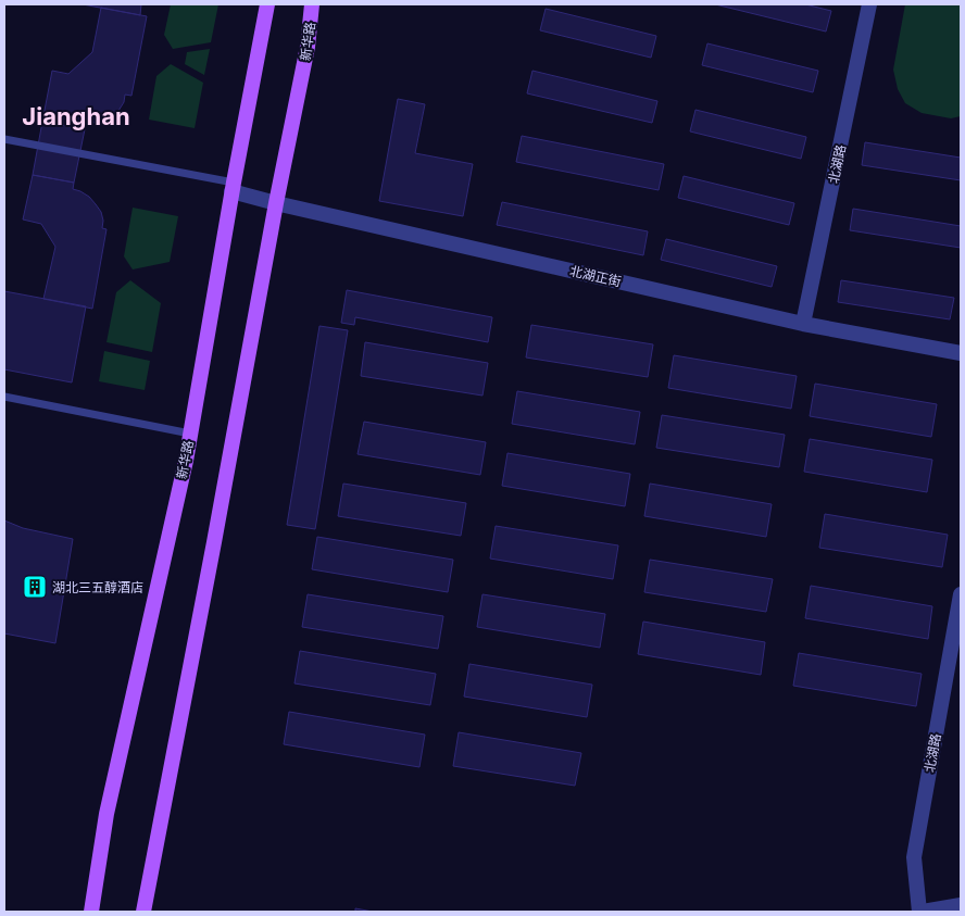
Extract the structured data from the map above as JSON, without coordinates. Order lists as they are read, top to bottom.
{
  "streets": {
    "main road": ["新华路"],
    "street": ["北湖路", "北湖正街"]
  },
  "crossings": [
    ["新华路", "北湖正街"],
    ["北湖路", "北湖正街"]
  ],
  "districts": ["Jianghan"],
  "places": {
    "building": ["湖北三五醇酒店"]
  }
}
